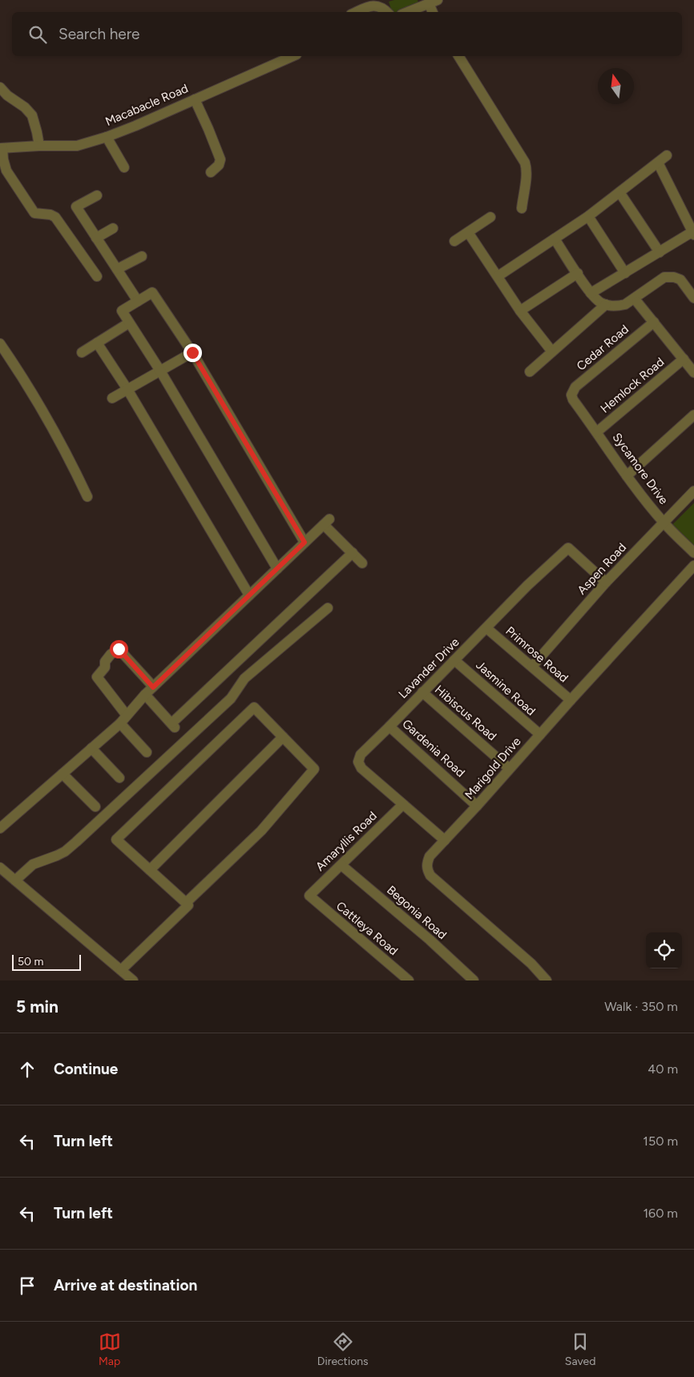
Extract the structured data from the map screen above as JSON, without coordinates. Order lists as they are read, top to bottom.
{
  "streets": {
    "street": [
      "Macabacle Road",
      "Cedar Road",
      "Hemlock Road",
      "Sycamore Drive",
      "Aspen Road",
      "Primrose Road",
      "Lavander Drive",
      "Jasmine Road",
      "Hibiscus Road",
      "Gardenia Road",
      "Marigold Drive",
      "Amaryllis Road",
      "Begonia Road",
      "Cattleya Road"
    ]
  },
  "crossings": [
    ["Cedar Road", "Sycamore Drive"],
    ["Hemlock Road", "Sycamore Drive"],
    ["Sycamore Drive", "Aspen Road"],
    ["Aspen Road", "Primrose Road"],
    ["Aspen Road", "Lavander Drive"],
    ["Primrose Road", "Lavander Drive"],
    ["Primrose Road", "Marigold Drive"],
    ["Lavander Drive", "Jasmine Road"],
    ["Lavander Drive", "Hibiscus Road"],
    ["Lavander Drive", "Gardenia Road"],
    ["Lavander Drive", "Marigold Drive"],
    ["Lavander Drive", "Amaryllis Road"],
    ["Jasmine Road", "Marigold Drive"],
    ["Hibiscus Road", "Marigold Drive"],
    ["Gardenia Road", "Marigold Drive"],
    ["Amaryllis Road", "Begonia Road"],
    ["Amaryllis Road", "Cattleya Road"]
  ],
  "scale_bar": "50 m",
  "north": "top",
  "page": {
    "search": "Search here",
    "scale": "50 m",
    "heading": ["5 min", "Walk · 350 m"],
    "list": [
      ["Continue", "40 m"],
      ["Turn left", "150 m"],
      ["Turn left", "160 m"],
      "Arrive at destination"
    ],
    "nav": ["Map", "Directions", "Saved"]
  }
}
